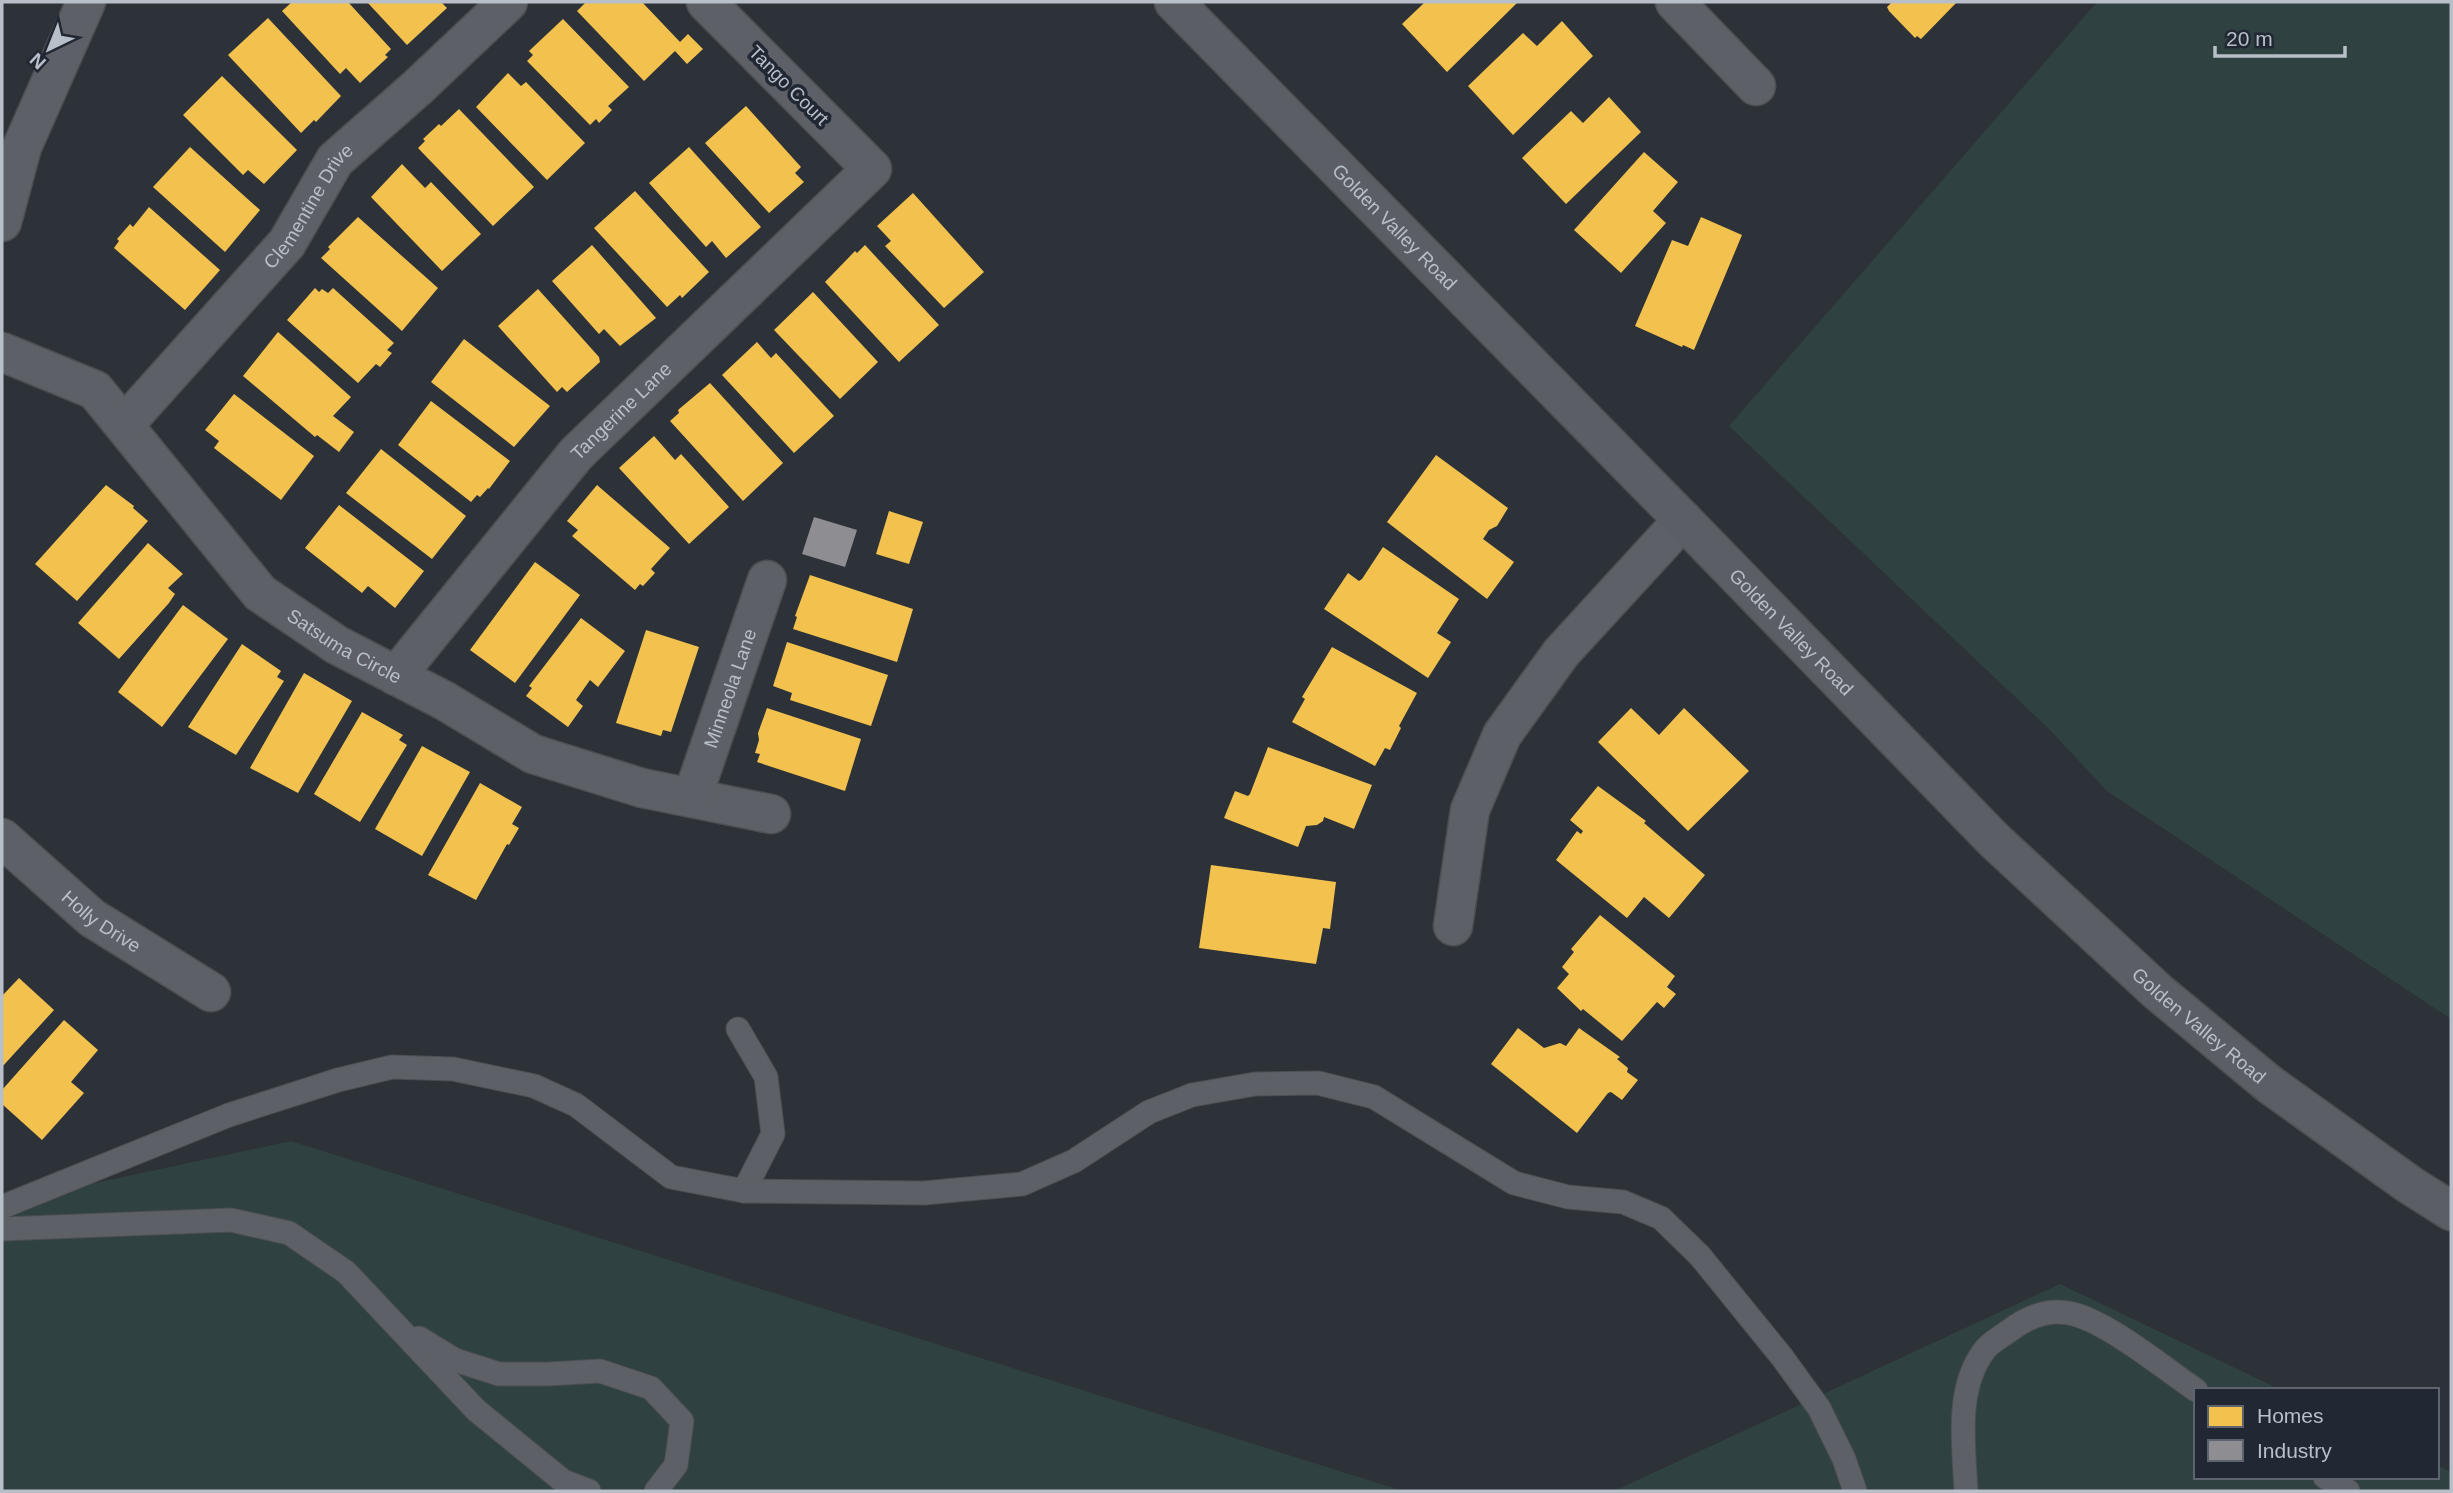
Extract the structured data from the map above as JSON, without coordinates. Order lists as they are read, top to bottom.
{
  "streets": {
    "main road": ["Golden Valley Road"],
    "street": [
      "Tango Court",
      "Clementine Drive",
      "Tangerine Lane",
      "Satsuma Circle",
      "Minneola Lane",
      "Holly Drive"
    ]
  },
  "crossings": [
    ["Tango Court", "Tangerine Lane"],
    ["Clementine Drive", "Satsuma Circle"],
    ["Tangerine Lane", "Satsuma Circle"],
    ["Satsuma Circle", "Minneola Lane"]
  ],
  "legend": ["Homes", "Industry"],
  "scale_bar": "20 m",
  "north": "bottom left"
}
